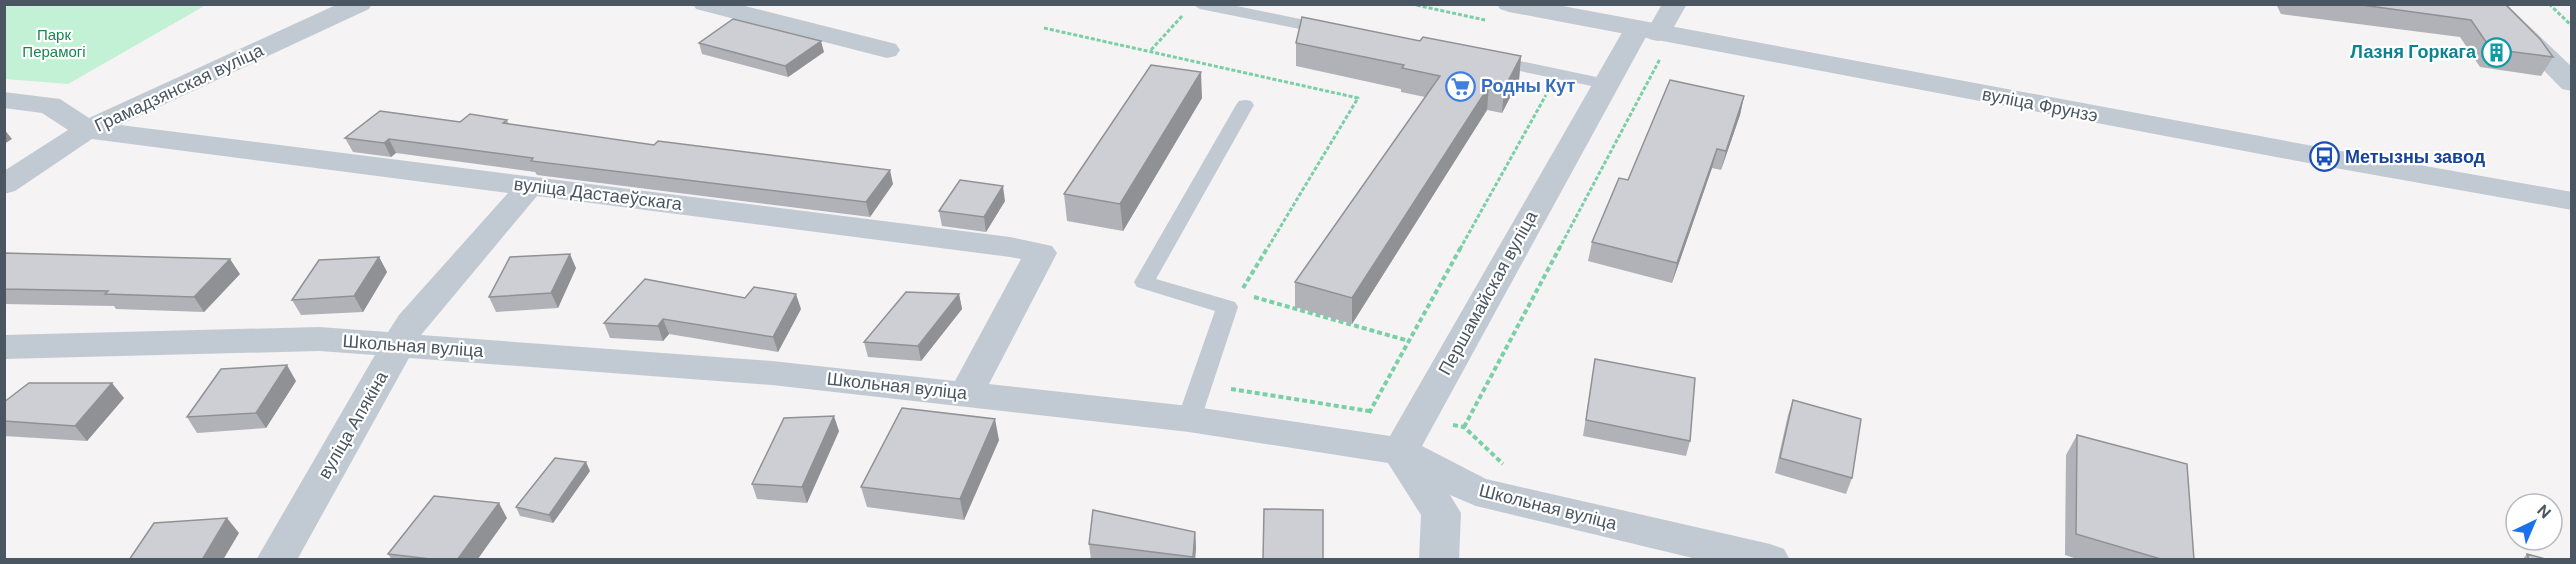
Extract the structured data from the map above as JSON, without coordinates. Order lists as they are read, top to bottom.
{
  "streets": {
    "street": [
      "Грамадзянская вуліца",
      "вуліца Фрунзэ",
      "вуліца Дастаеўскага",
      "Першамайская вуліца",
      "Школьная вуліца",
      "вуліца Апякіна"
    ]
  },
  "crossings": [
    ["Грамадзянская вуліца", "вуліца Дастаеўскага"],
    ["вуліца Фрунзэ", "Першамайская вуліца"],
    ["вуліца Дастаеўскага", "Школьная вуліца"],
    ["вуліца Дастаеўскага", "вуліца Апякіна"],
    ["Першамайская вуліца", "Школьная вуліца"],
    ["Школьная вуліца", "вуліца Апякіна"]
  ],
  "parks": ["Парк Перамогі"],
  "places": {
    "building": ["Лазня Горкага"],
    "supermarket": ["Родны Кут"],
    "bus stop": ["Метызны завод"]
  },
  "north": "top right"
}
